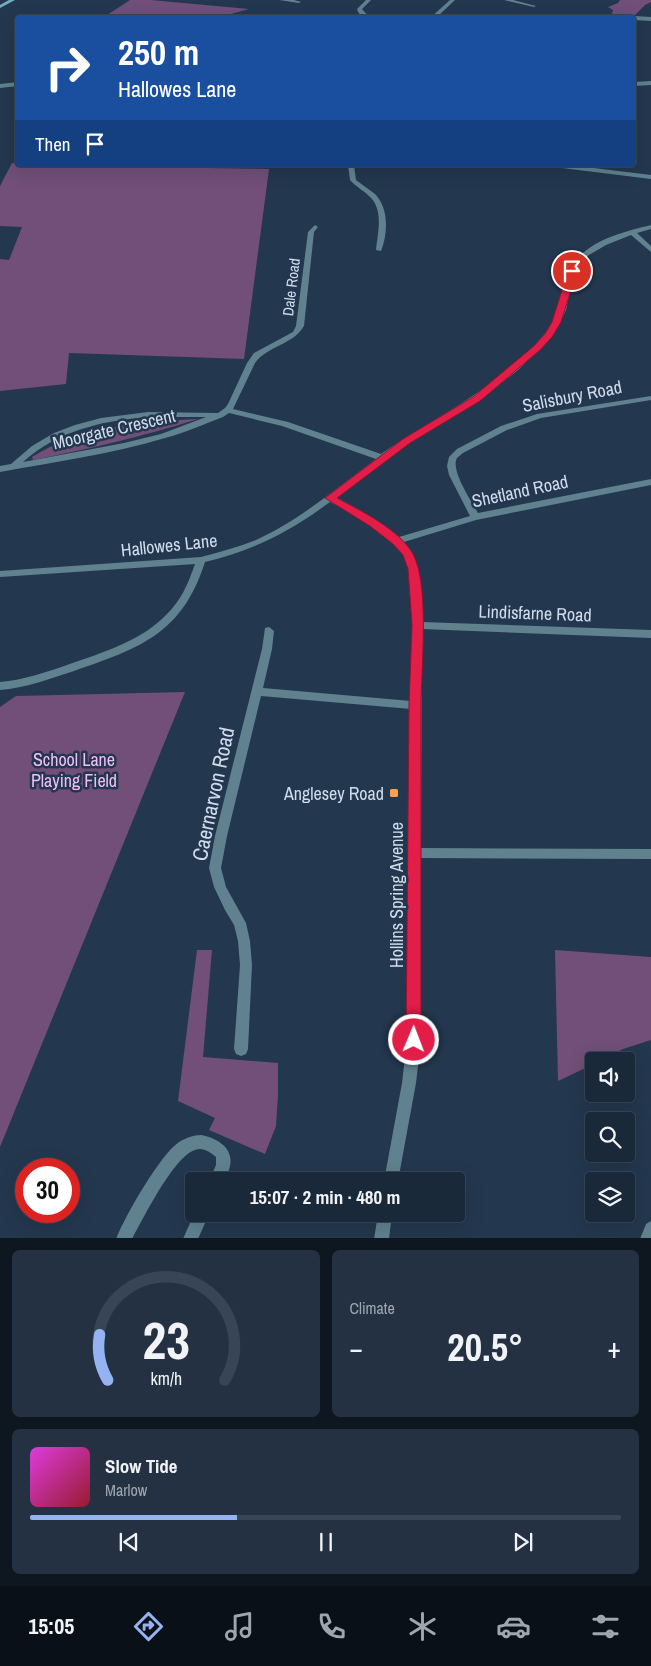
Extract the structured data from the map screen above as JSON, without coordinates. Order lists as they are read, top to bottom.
{
  "streets": {
    "street": [
      "Dale Road",
      "Salisbury Road",
      "Moorgate Crescent",
      "Shetland Road",
      "Hallowes Lane",
      "Lindisfarne Road",
      "Caernarvon Road",
      "Hollins Spring Avenue"
    ]
  },
  "crossings": [
    ["Dale Road", "Moorgate Crescent"],
    ["Salisbury Road", "Shetland Road"],
    ["Moorgate Crescent", "Hallowes Lane"],
    ["Shetland Road", "Hollins Spring Avenue"],
    ["Hallowes Lane", "Hollins Spring Avenue"],
    ["Lindisfarne Road", "Hollins Spring Avenue"]
  ],
  "parks": ["School Lane Playing Field"],
  "places": {
    "transit": ["Anglesey Road"]
  },
  "page": {
    "turn": ["250 m", "Hallowes Lane"],
    "then": "Then",
    "limit": "30",
    "trip": "15:07 · 2 min · 480 m",
    "tile": "Climate",
    "heat": ["−", "20.5°", "+"],
    "song": ["Slow Tide", "Marlow"],
    "tabs": "15:05",
    "gauge": ["23", "km/h"]
  }
}
